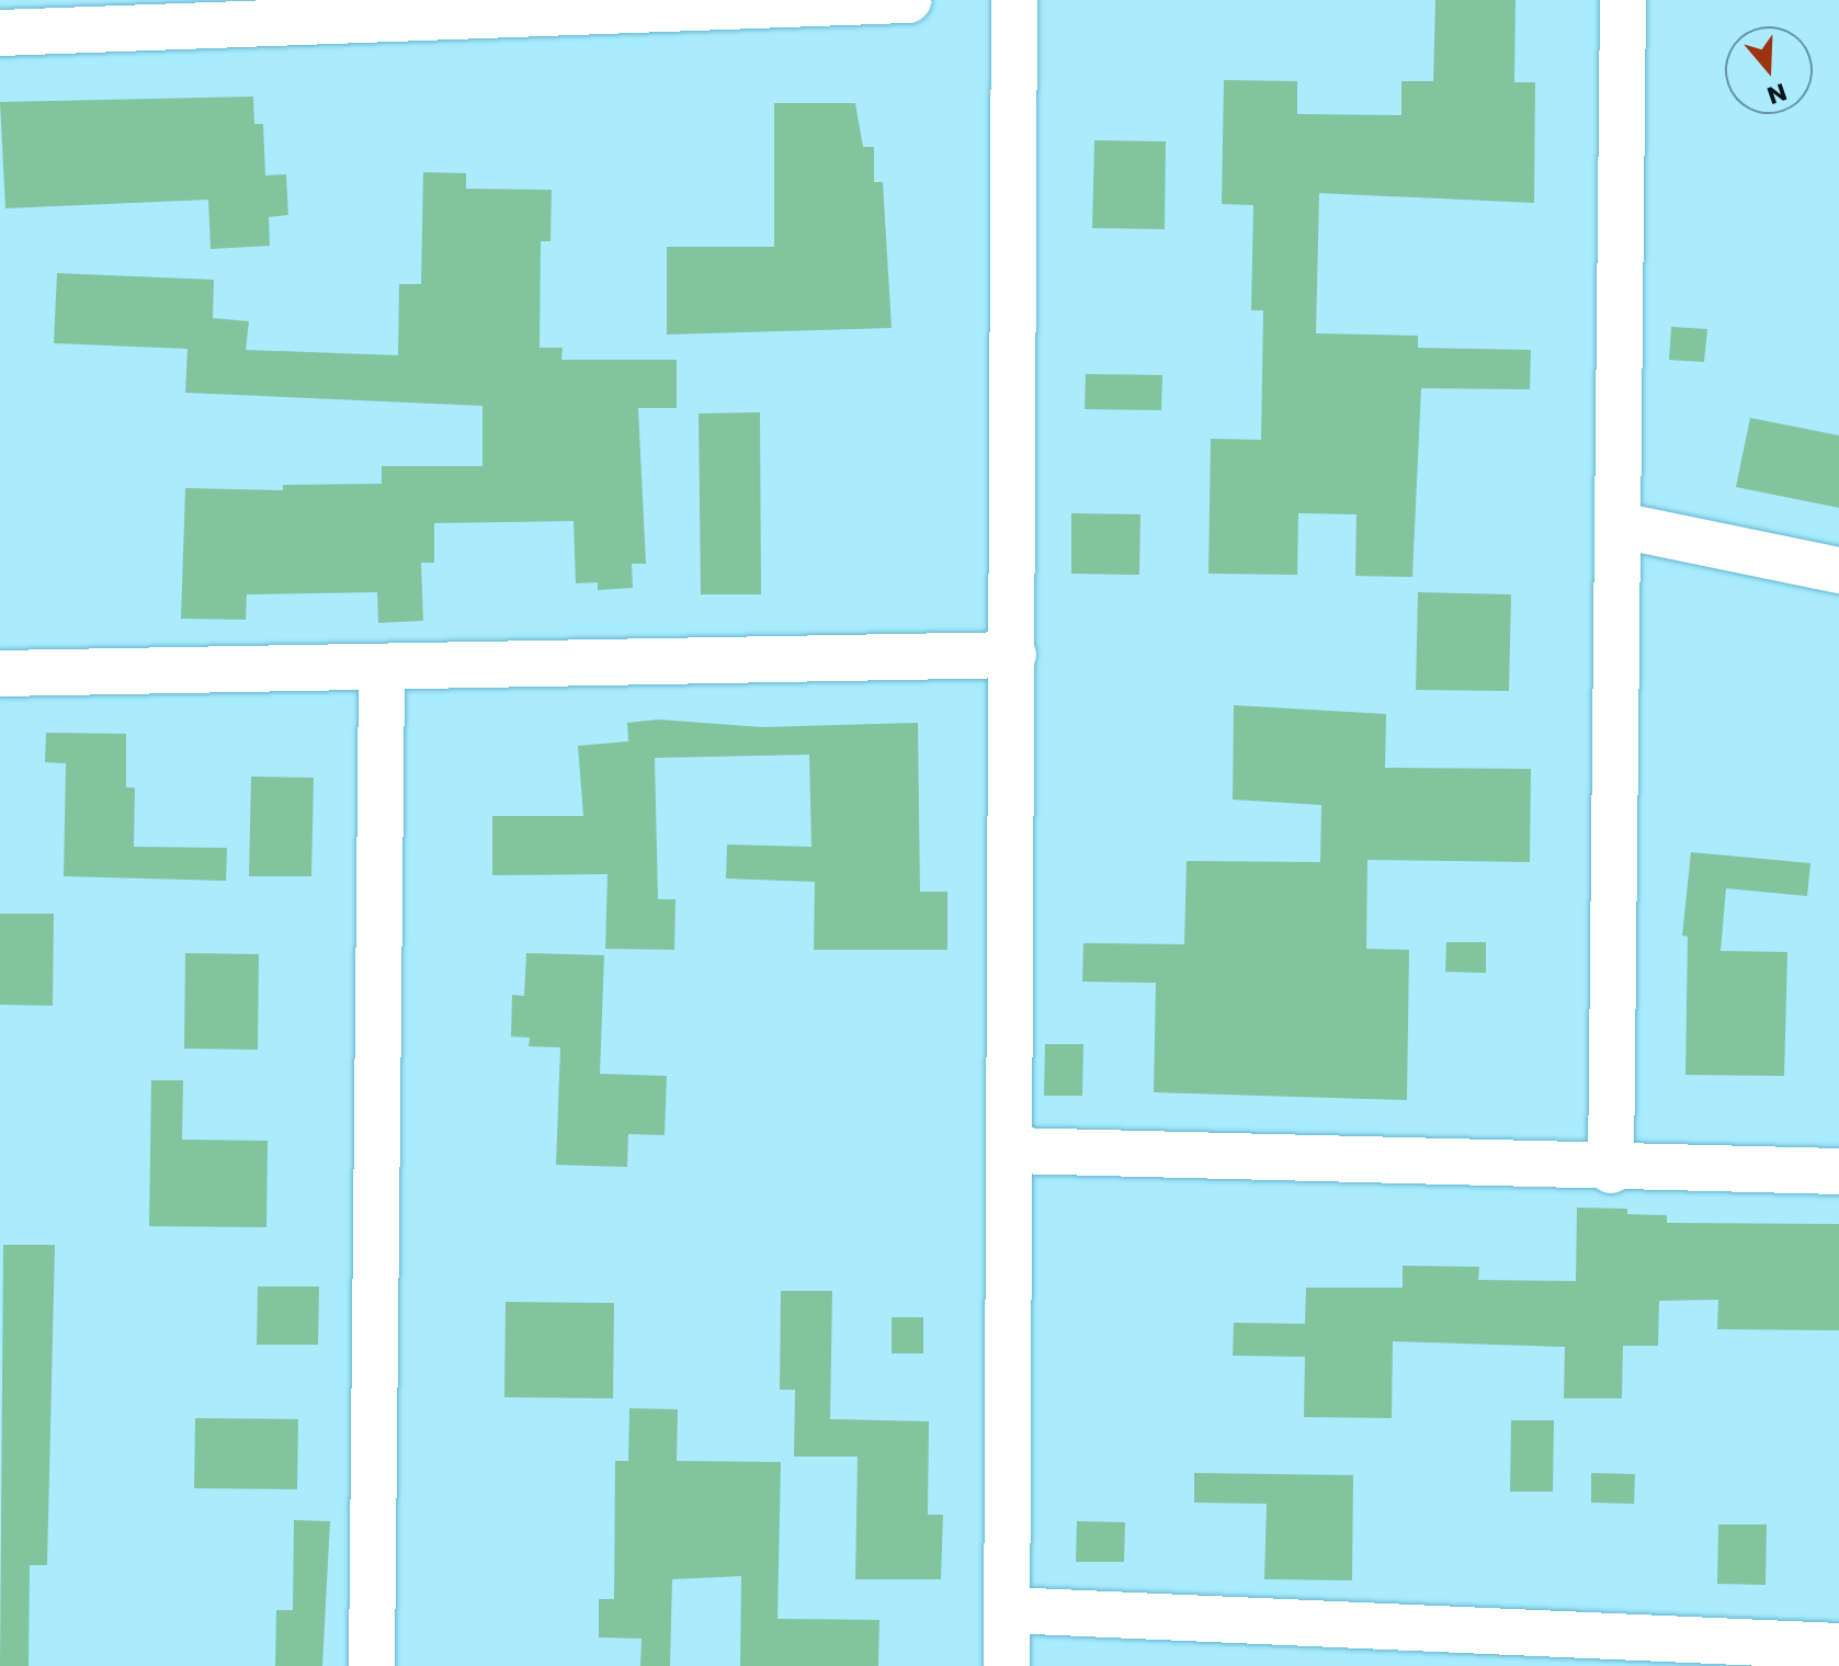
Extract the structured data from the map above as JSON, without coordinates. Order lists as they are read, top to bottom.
{
  "north": "bottom"
}
